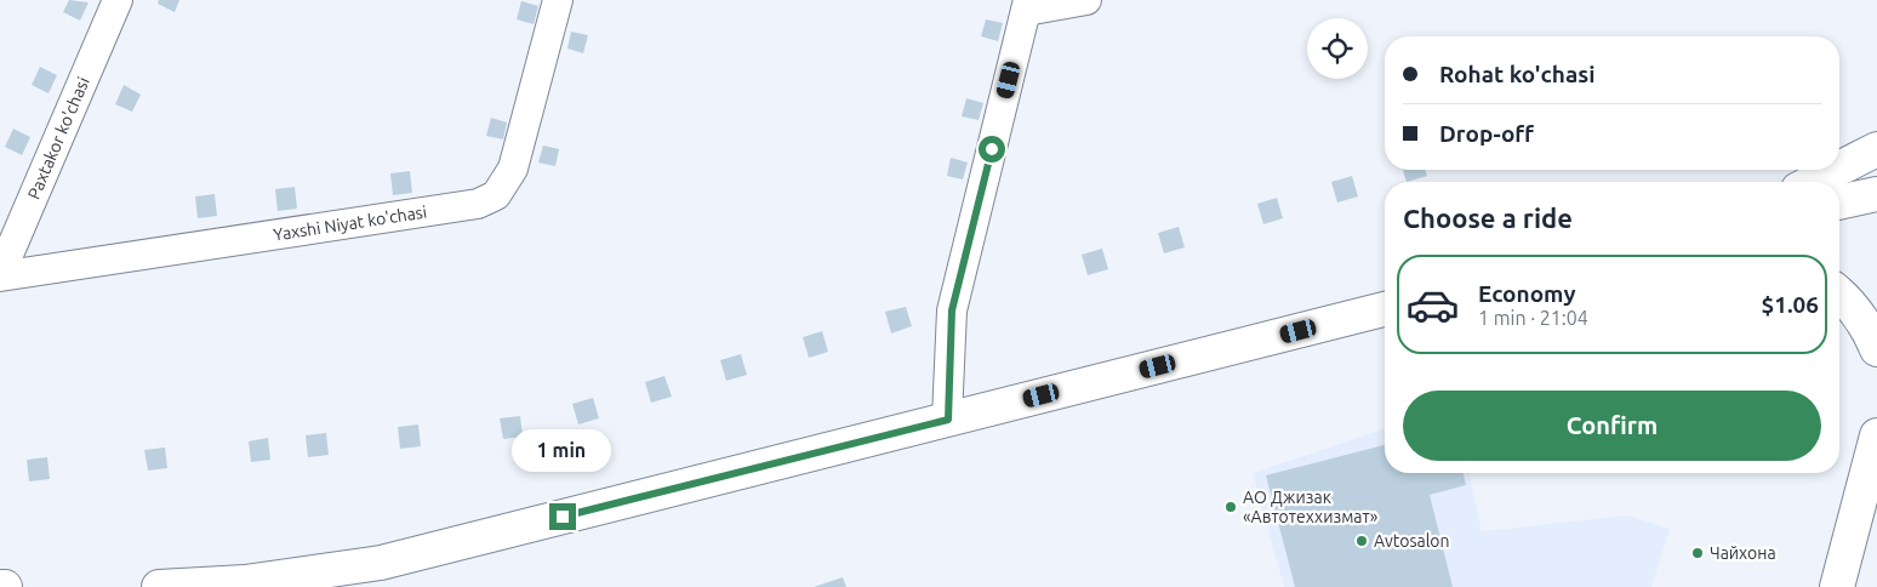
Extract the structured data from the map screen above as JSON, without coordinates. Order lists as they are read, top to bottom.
{
  "streets": {
    "street": ["Paxtakor ko'chasi", "Yaxshi Niyat ko'chasi"]
  },
  "crossings": [
    ["Paxtakor ko'chasi", "Yaxshi Niyat ko'chasi"]
  ],
  "places": ["АО Джизак «Автотеххизмат»", "Avtosalon", "Чайхона"],
  "page": {
    "banner": ["Rohat ko'chasi", "Drop-off"],
    "heading": "Choose a ride",
    "list": [
      {
        "name": "Economy",
        "note": "1 min · 21:04",
        "value": "$1.06"
      }
    ],
    "buttons": "Confirm",
    "bubble": "1 min"
  }
}
